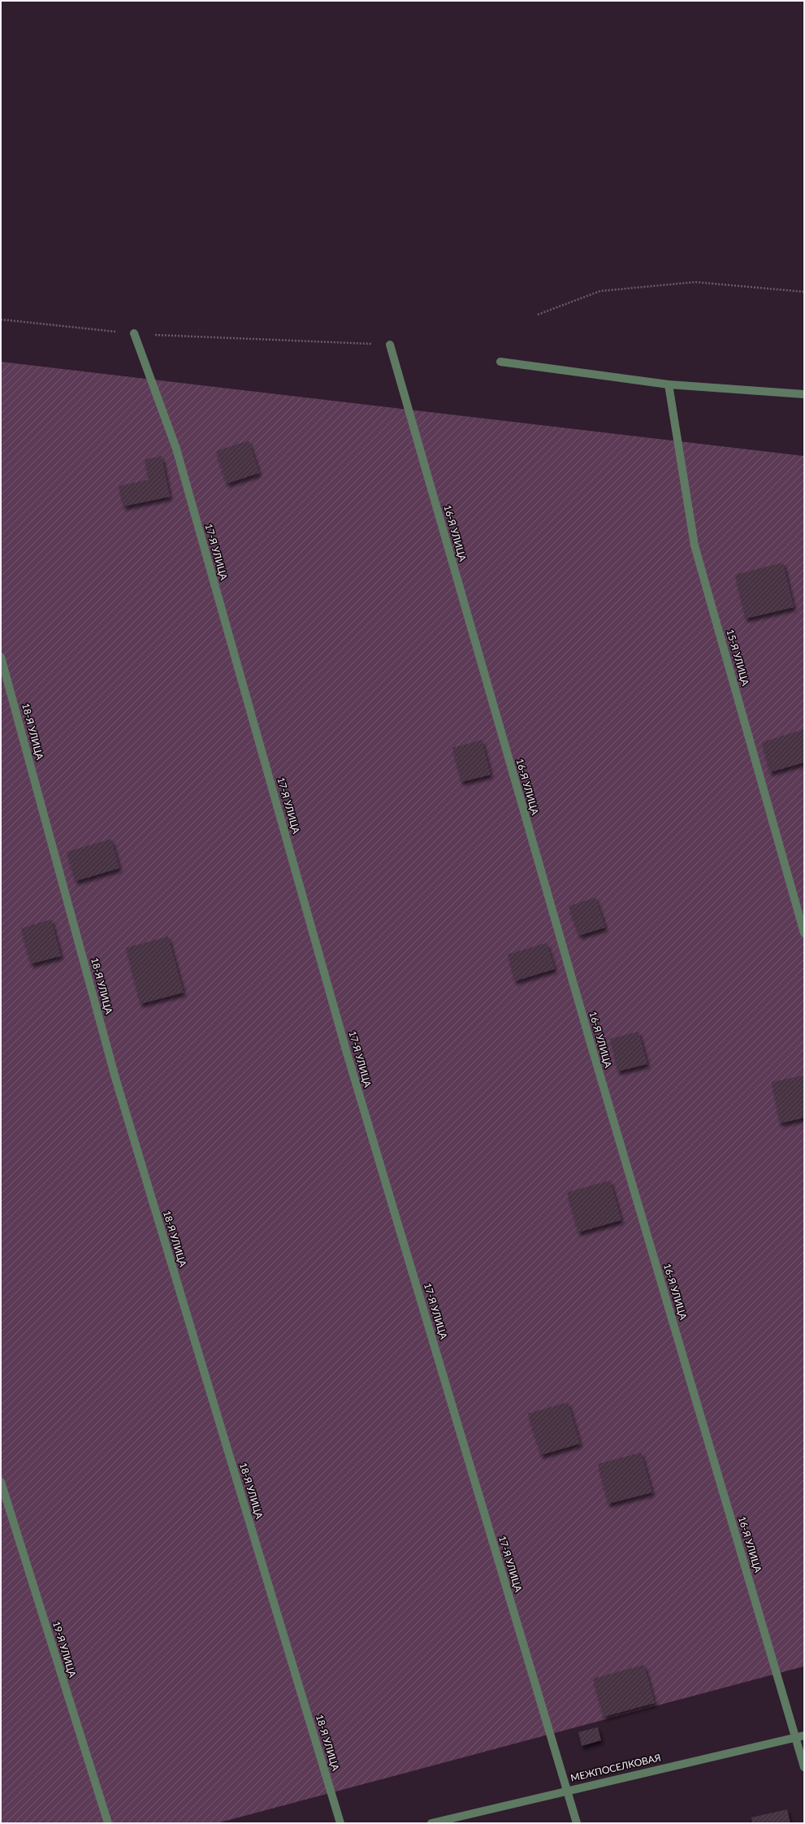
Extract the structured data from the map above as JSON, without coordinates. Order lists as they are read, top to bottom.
{
  "streets": {
    "street": [
      "16-Я УЛИЦА",
      "17-Я УЛИЦА",
      "15-Я УЛИЦА",
      "18-Я УЛИЦА",
      "19-Я УЛИЦА",
      "МЕЖПОСЕЛКОВАЯ"
    ]
  },
  "crossings": [
    ["16-Я УЛИЦА", "МЕЖПОСЕЛКОВАЯ"],
    ["17-Я УЛИЦА", "МЕЖПОСЕЛКОВАЯ"]
  ]
}
